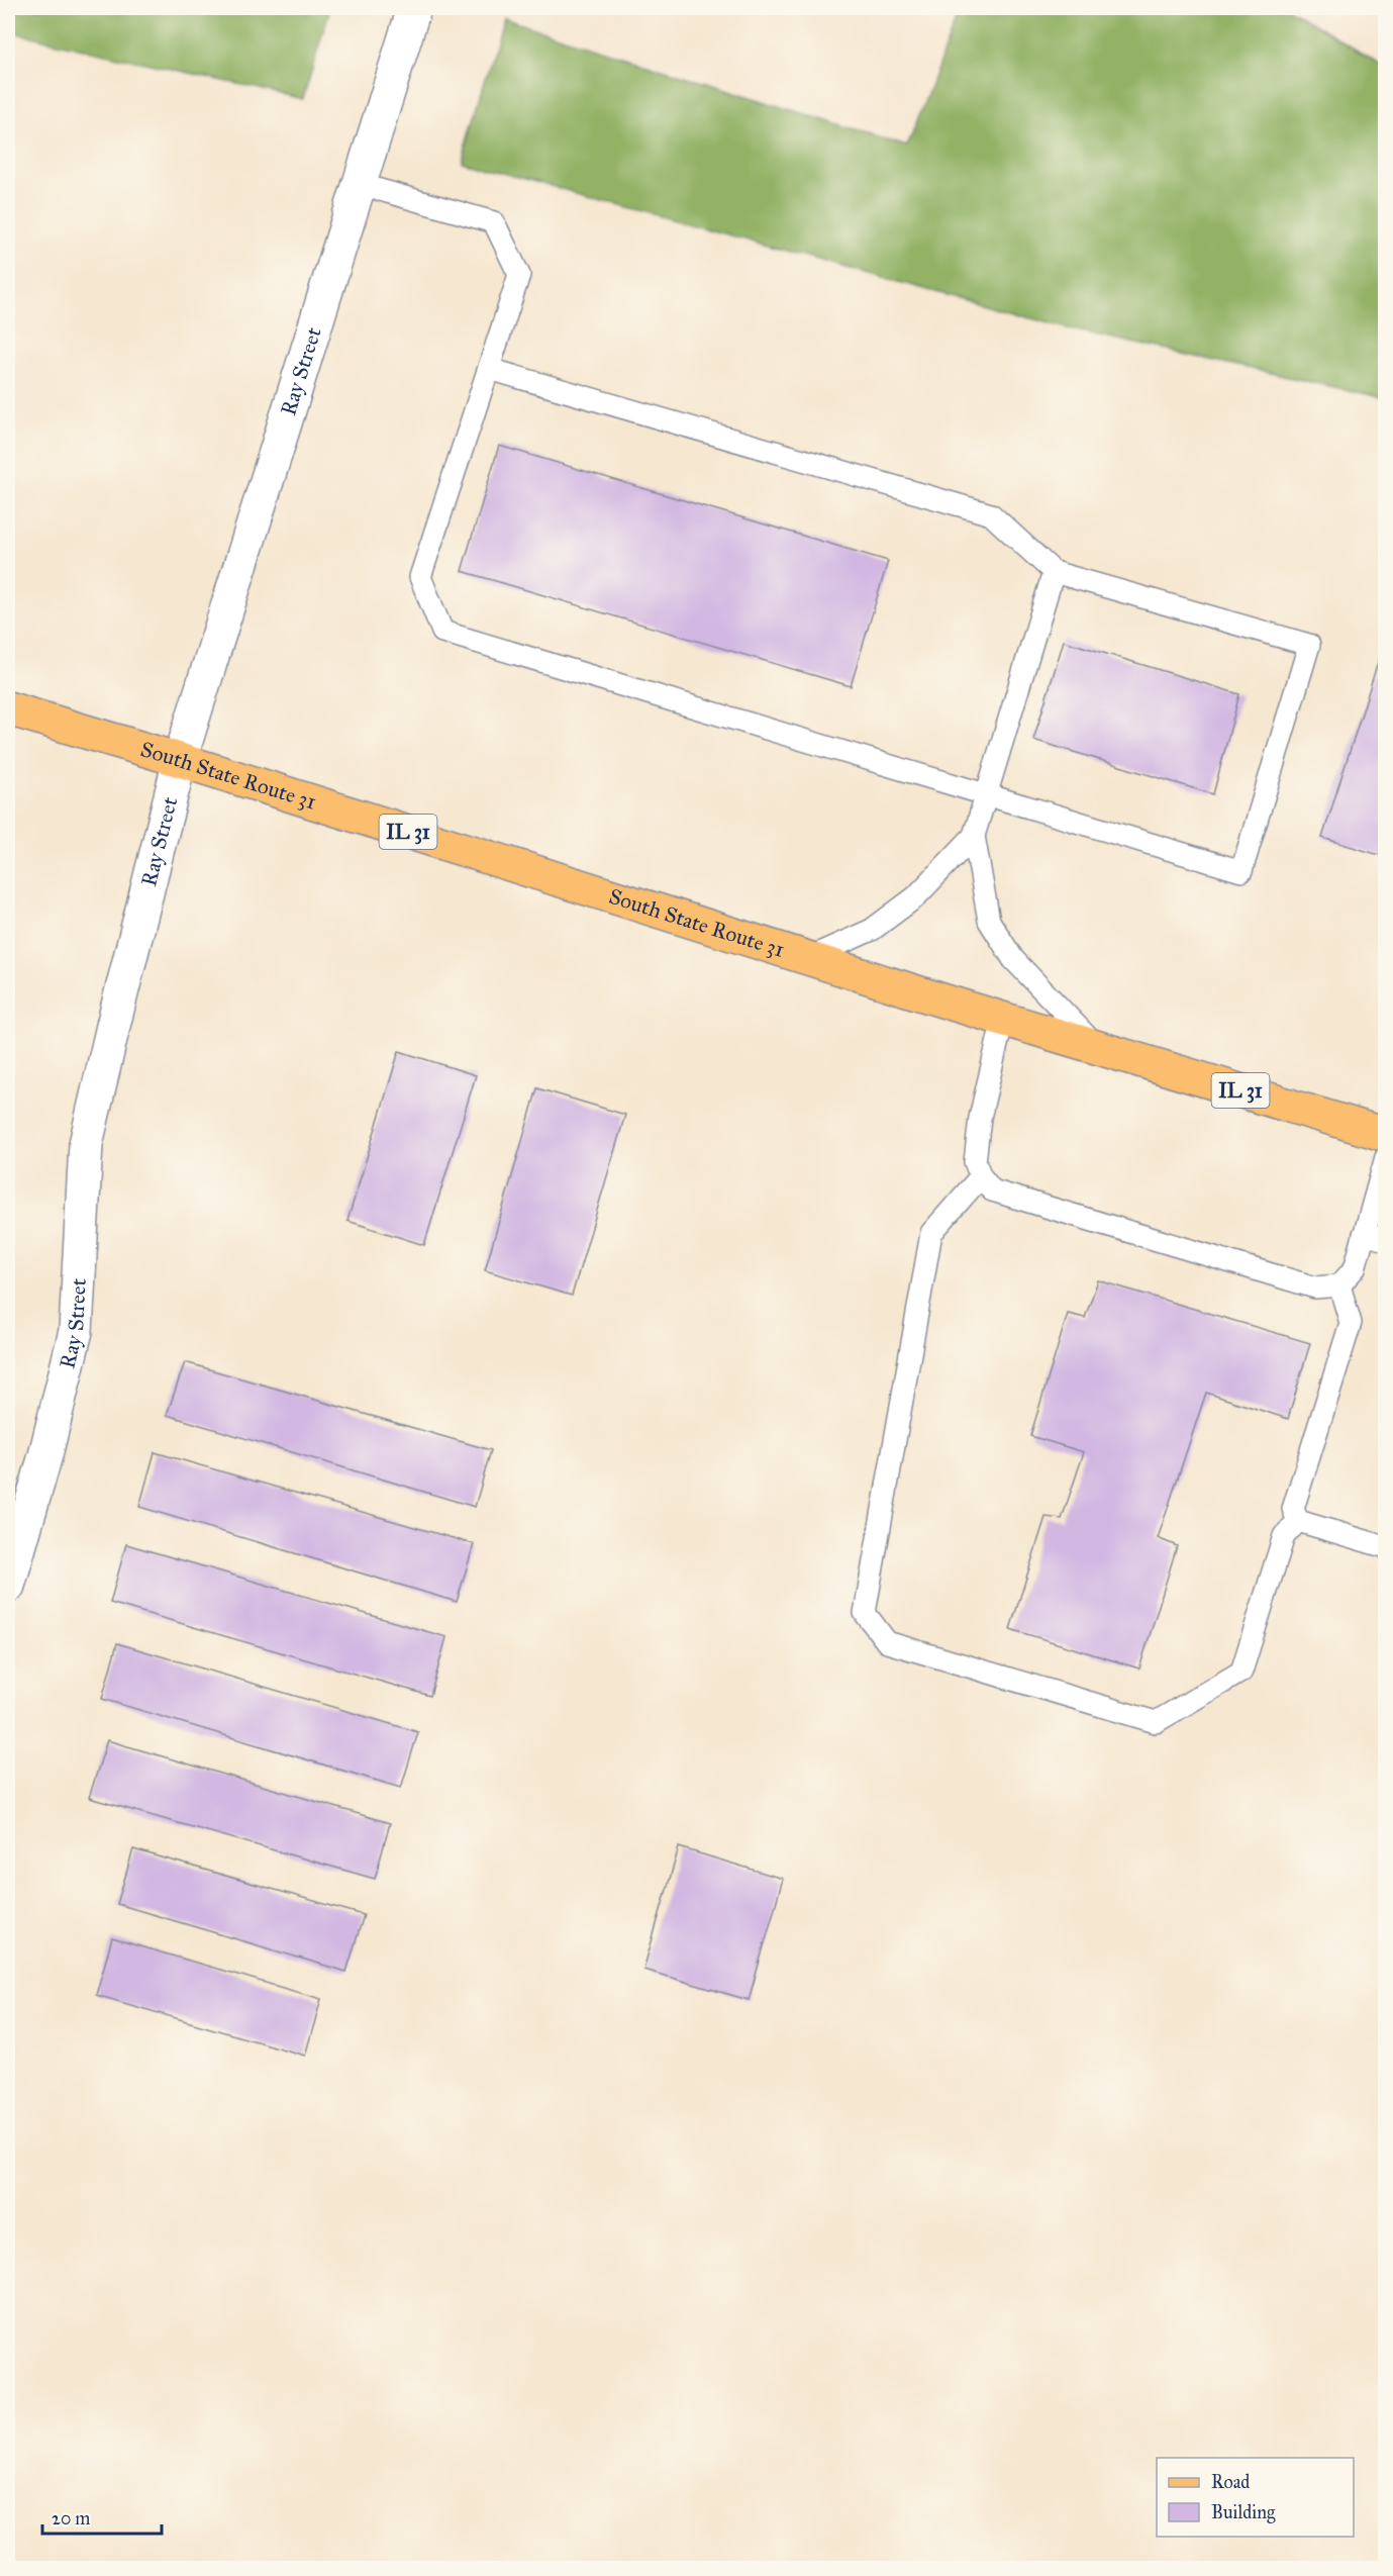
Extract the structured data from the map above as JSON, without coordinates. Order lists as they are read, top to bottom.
{
  "streets": {
    "main road": ["South State Route 31", "IL 31"],
    "street": ["Ray Street"]
  },
  "crossings": [
    ["Ray Street", "South State Route 31"]
  ],
  "legend": ["Road", "Building"],
  "scale_bar": "20 m"
}
